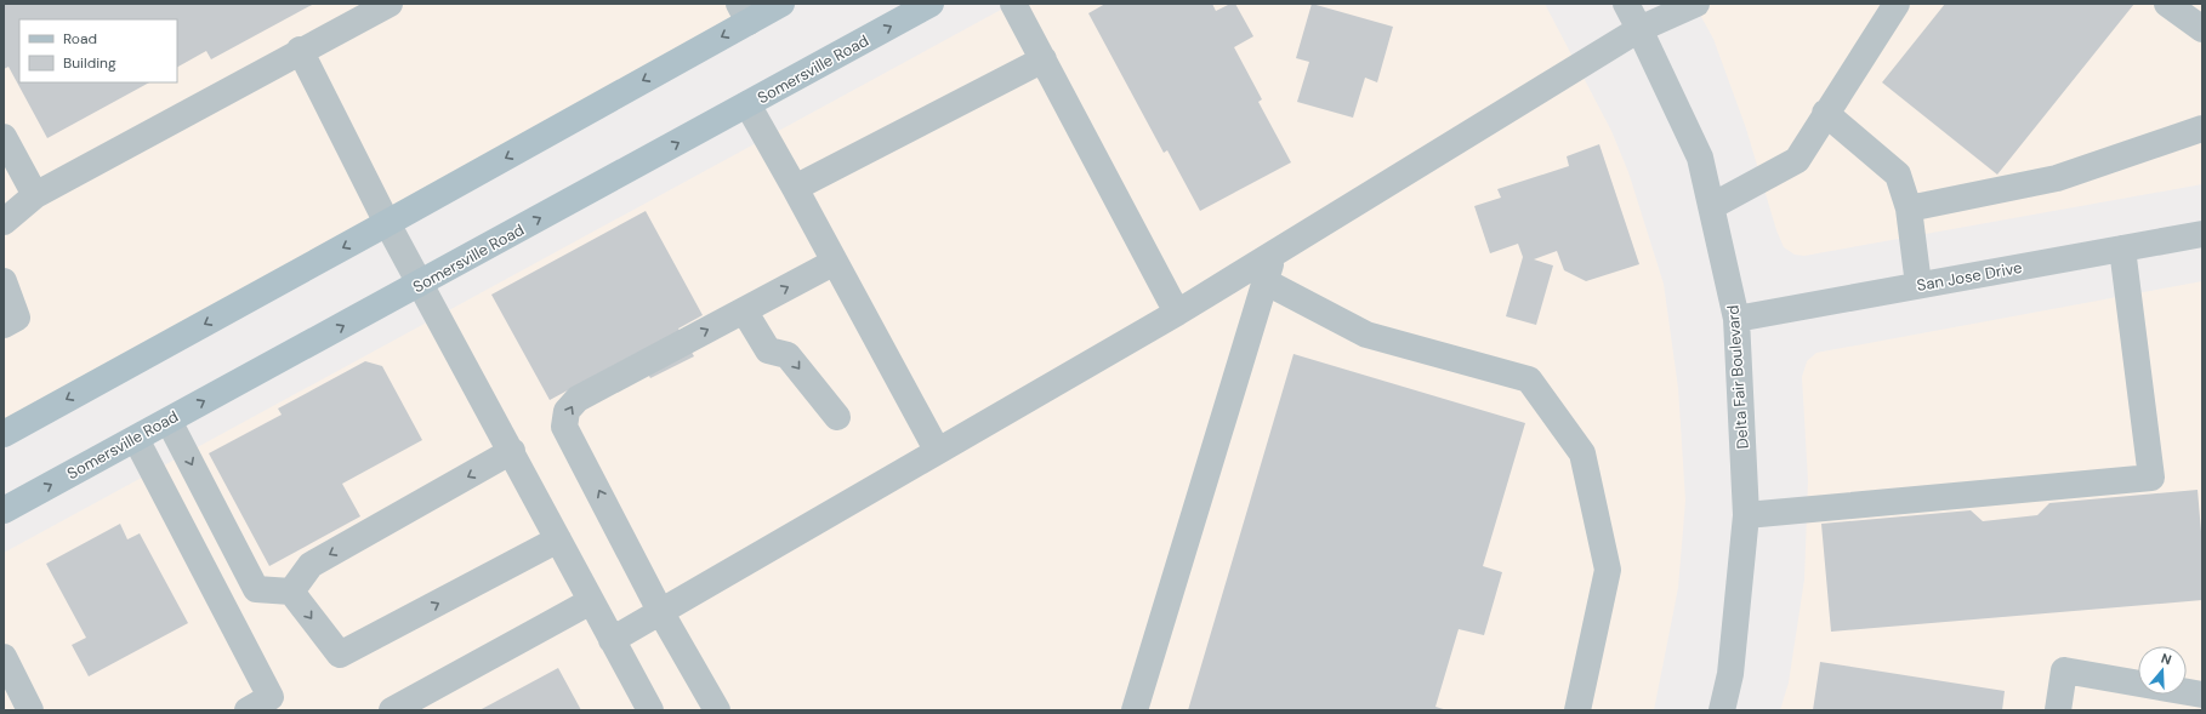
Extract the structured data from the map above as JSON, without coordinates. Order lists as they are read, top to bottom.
{
  "streets": {
    "main road": ["Somersville Road"],
    "street": ["San Jose Drive", "Delta Fair Boulevard"]
  },
  "crossings": [
    ["San Jose Drive", "Delta Fair Boulevard"]
  ],
  "legend": ["Road", "Building"],
  "north": "top"
}
